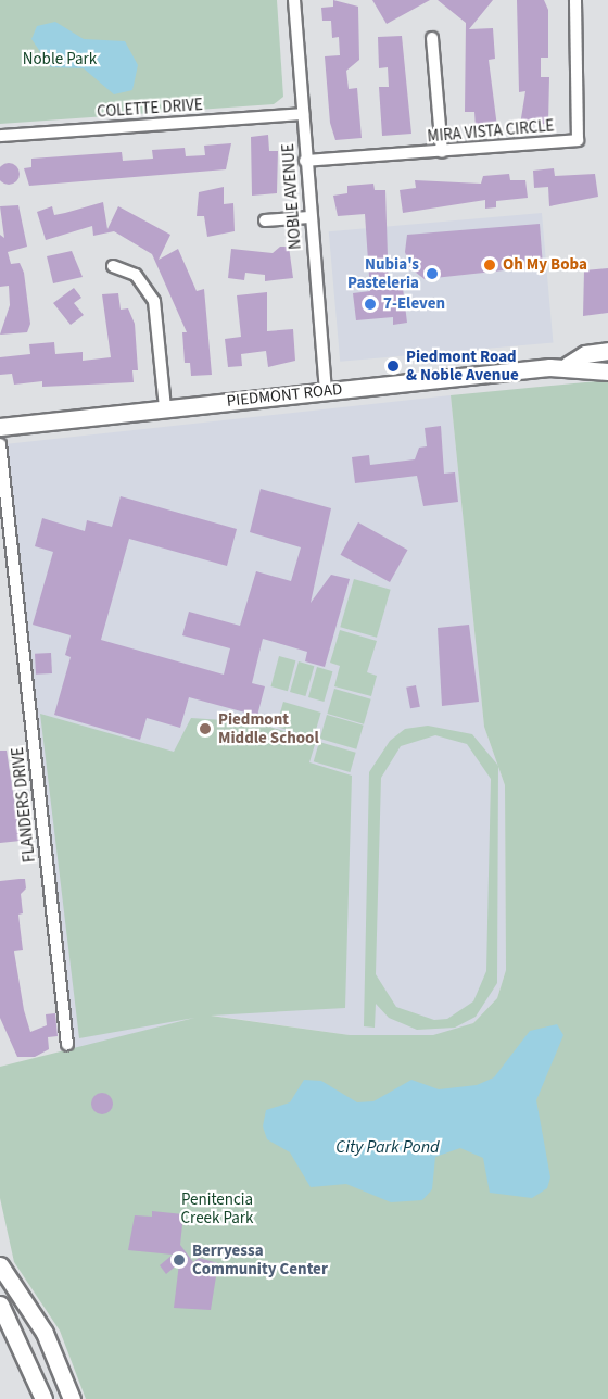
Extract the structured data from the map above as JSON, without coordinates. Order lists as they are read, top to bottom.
{
  "streets": {
    "main road": ["PIEDMONT ROAD"],
    "street": [
      "COLETTE DRIVE",
      "MIRA VISTA CIRCLE",
      "NOBLE AVENUE",
      "FLANDERS DRIVE"
    ]
  },
  "crossings": [
    ["COLETTE DRIVE", "NOBLE AVENUE"],
    ["MIRA VISTA CIRCLE", "NOBLE AVENUE"],
    ["NOBLE AVENUE", "PIEDMONT ROAD"]
  ],
  "water": ["City Park Pond"],
  "parks": ["Noble Park", "Penitencia Creek Park"],
  "places": [
    "Oh My Boba",
    "Nubia's Pasteleria",
    "7-Eleven",
    "Piedmont Road & Noble Avenue",
    "Piedmont Middle School",
    "Berryessa Community Center"
  ]
}
